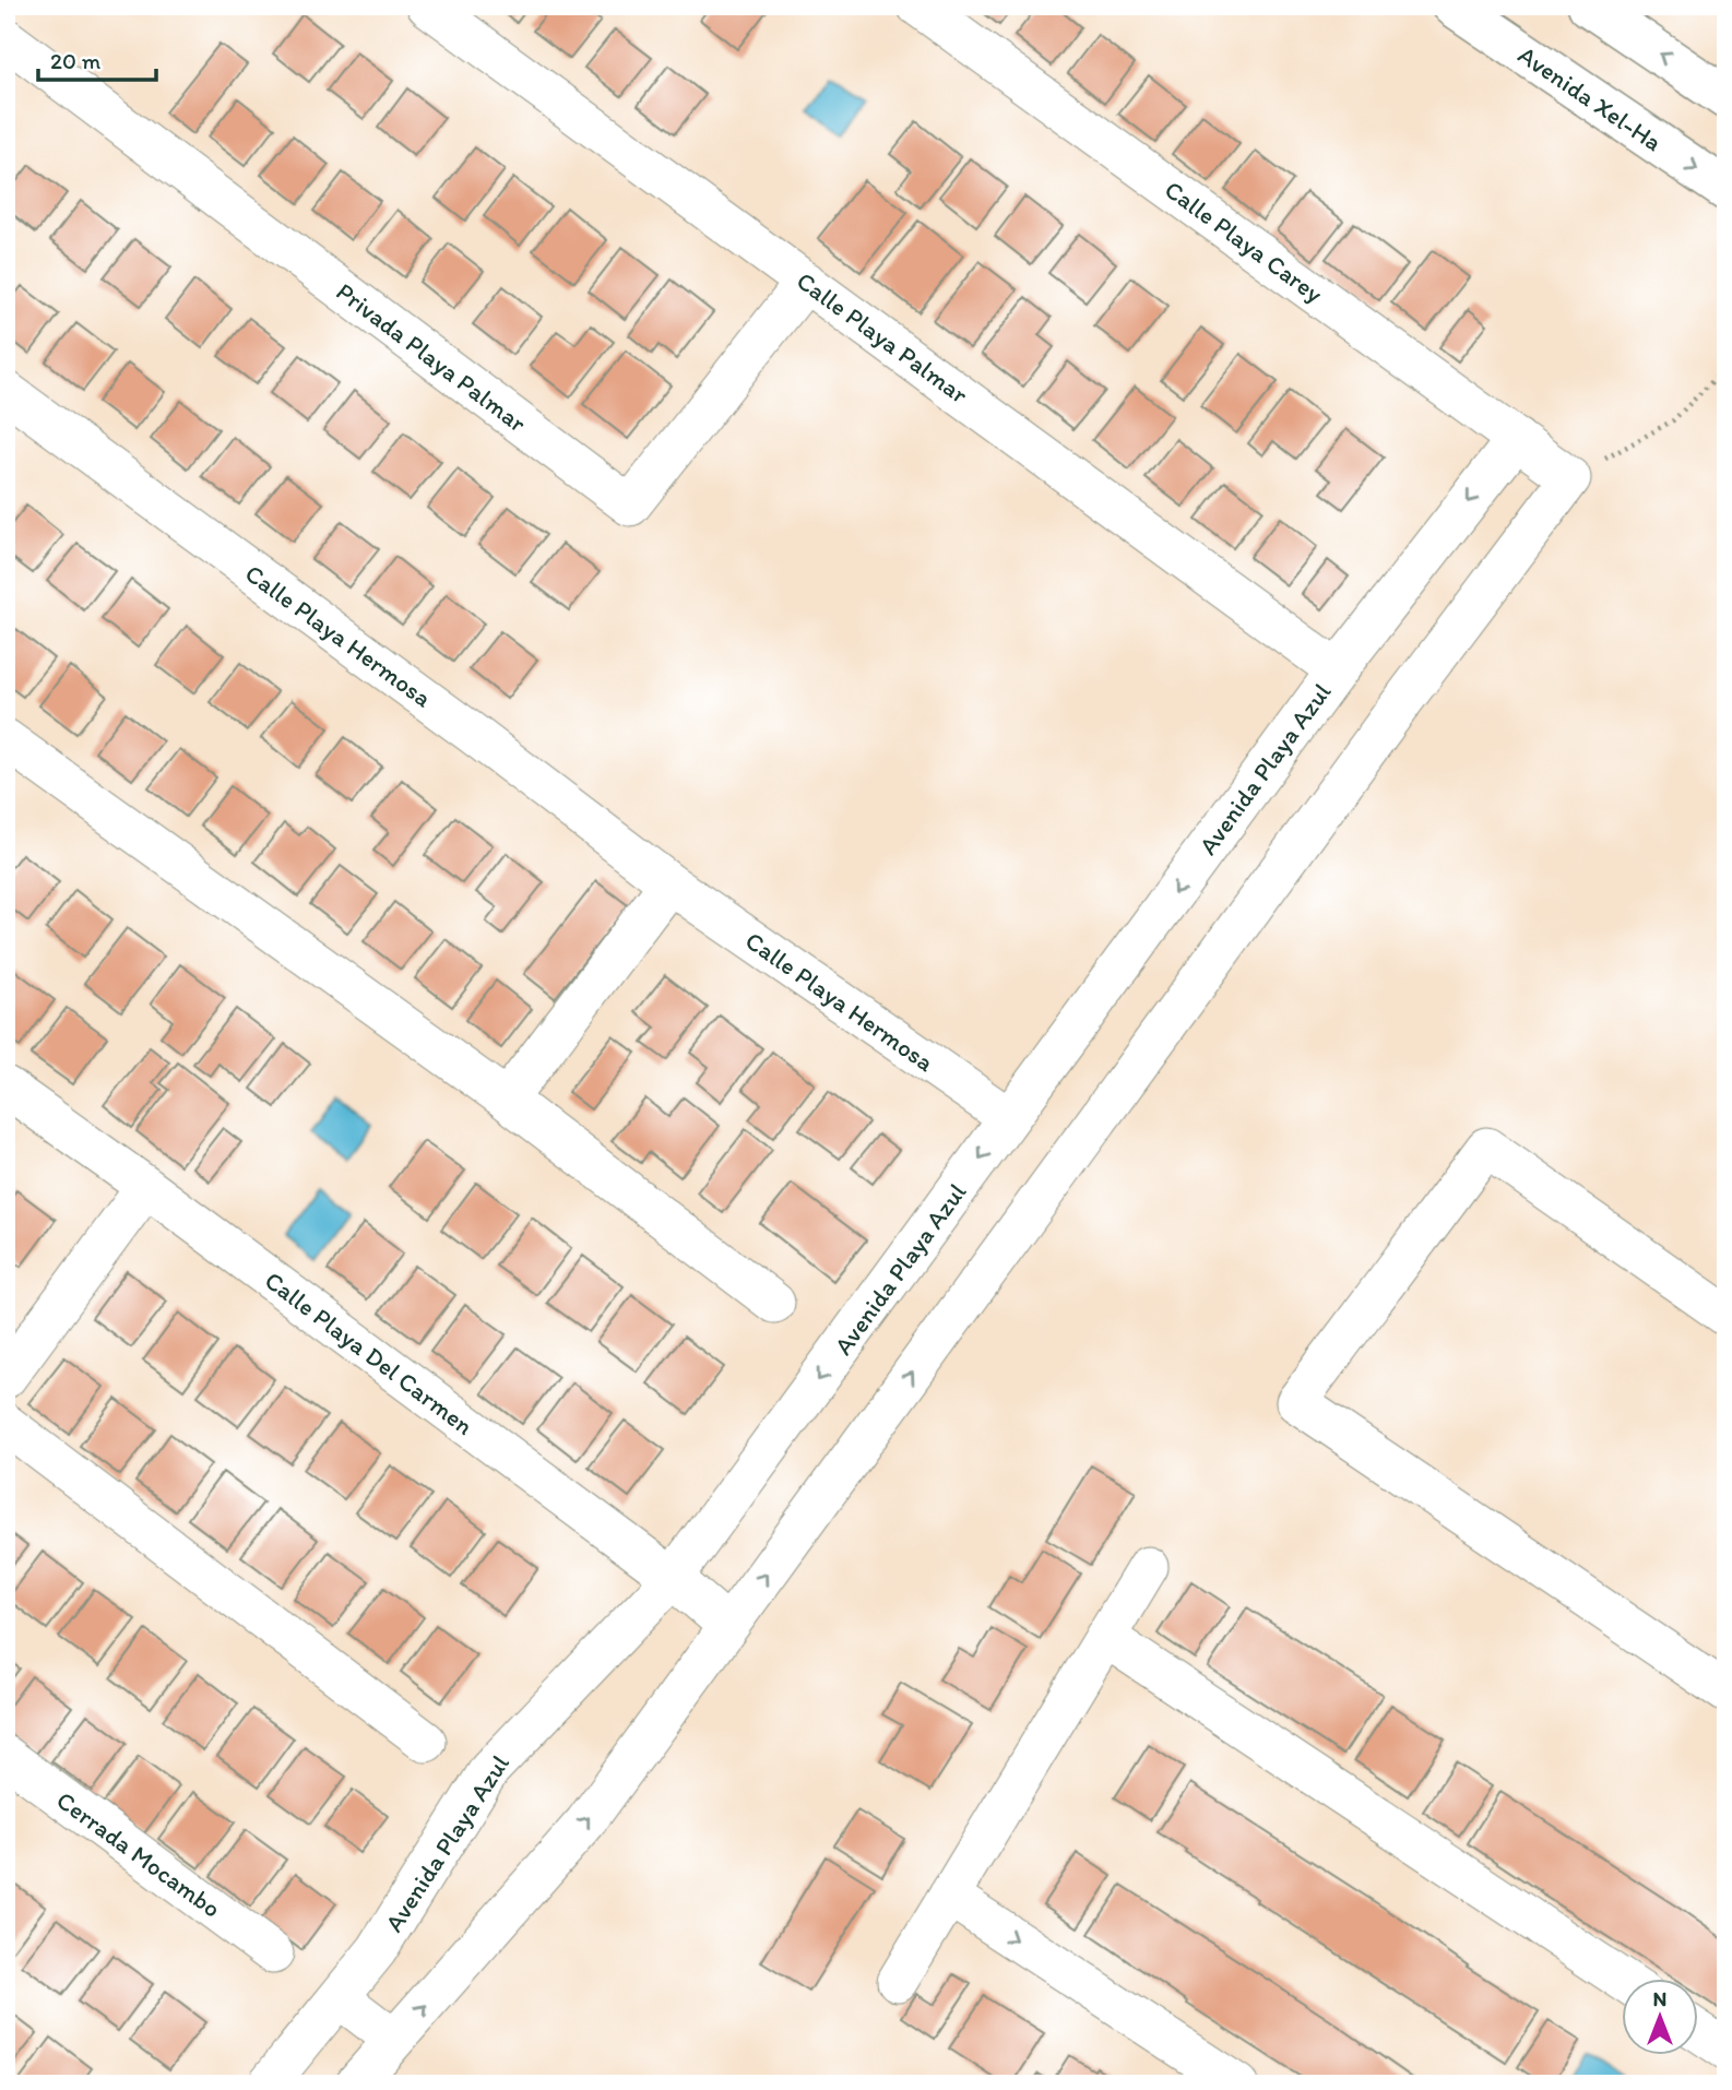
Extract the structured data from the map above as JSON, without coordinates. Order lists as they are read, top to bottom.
{
  "streets": {
    "street": [
      "Avenida Xel-Ha",
      "Calle Playa Carey",
      "Calle Playa Palmar",
      "Privada Playa Palmar",
      "Calle Playa Hermosa",
      "Avenida Playa Azul",
      "Calle Playa Del Carmen",
      "Cerrada Mocambo"
    ]
  },
  "crossings": [
    ["Calle Playa Carey", "Avenida Playa Azul"],
    ["Calle Playa Palmar", "Privada Playa Palmar"],
    ["Calle Playa Palmar", "Avenida Playa Azul"],
    ["Calle Playa Hermosa", "Avenida Playa Azul"],
    ["Avenida Playa Azul", "Calle Playa Del Carmen"]
  ],
  "scale_bar": "20 m",
  "north": "top"
}
